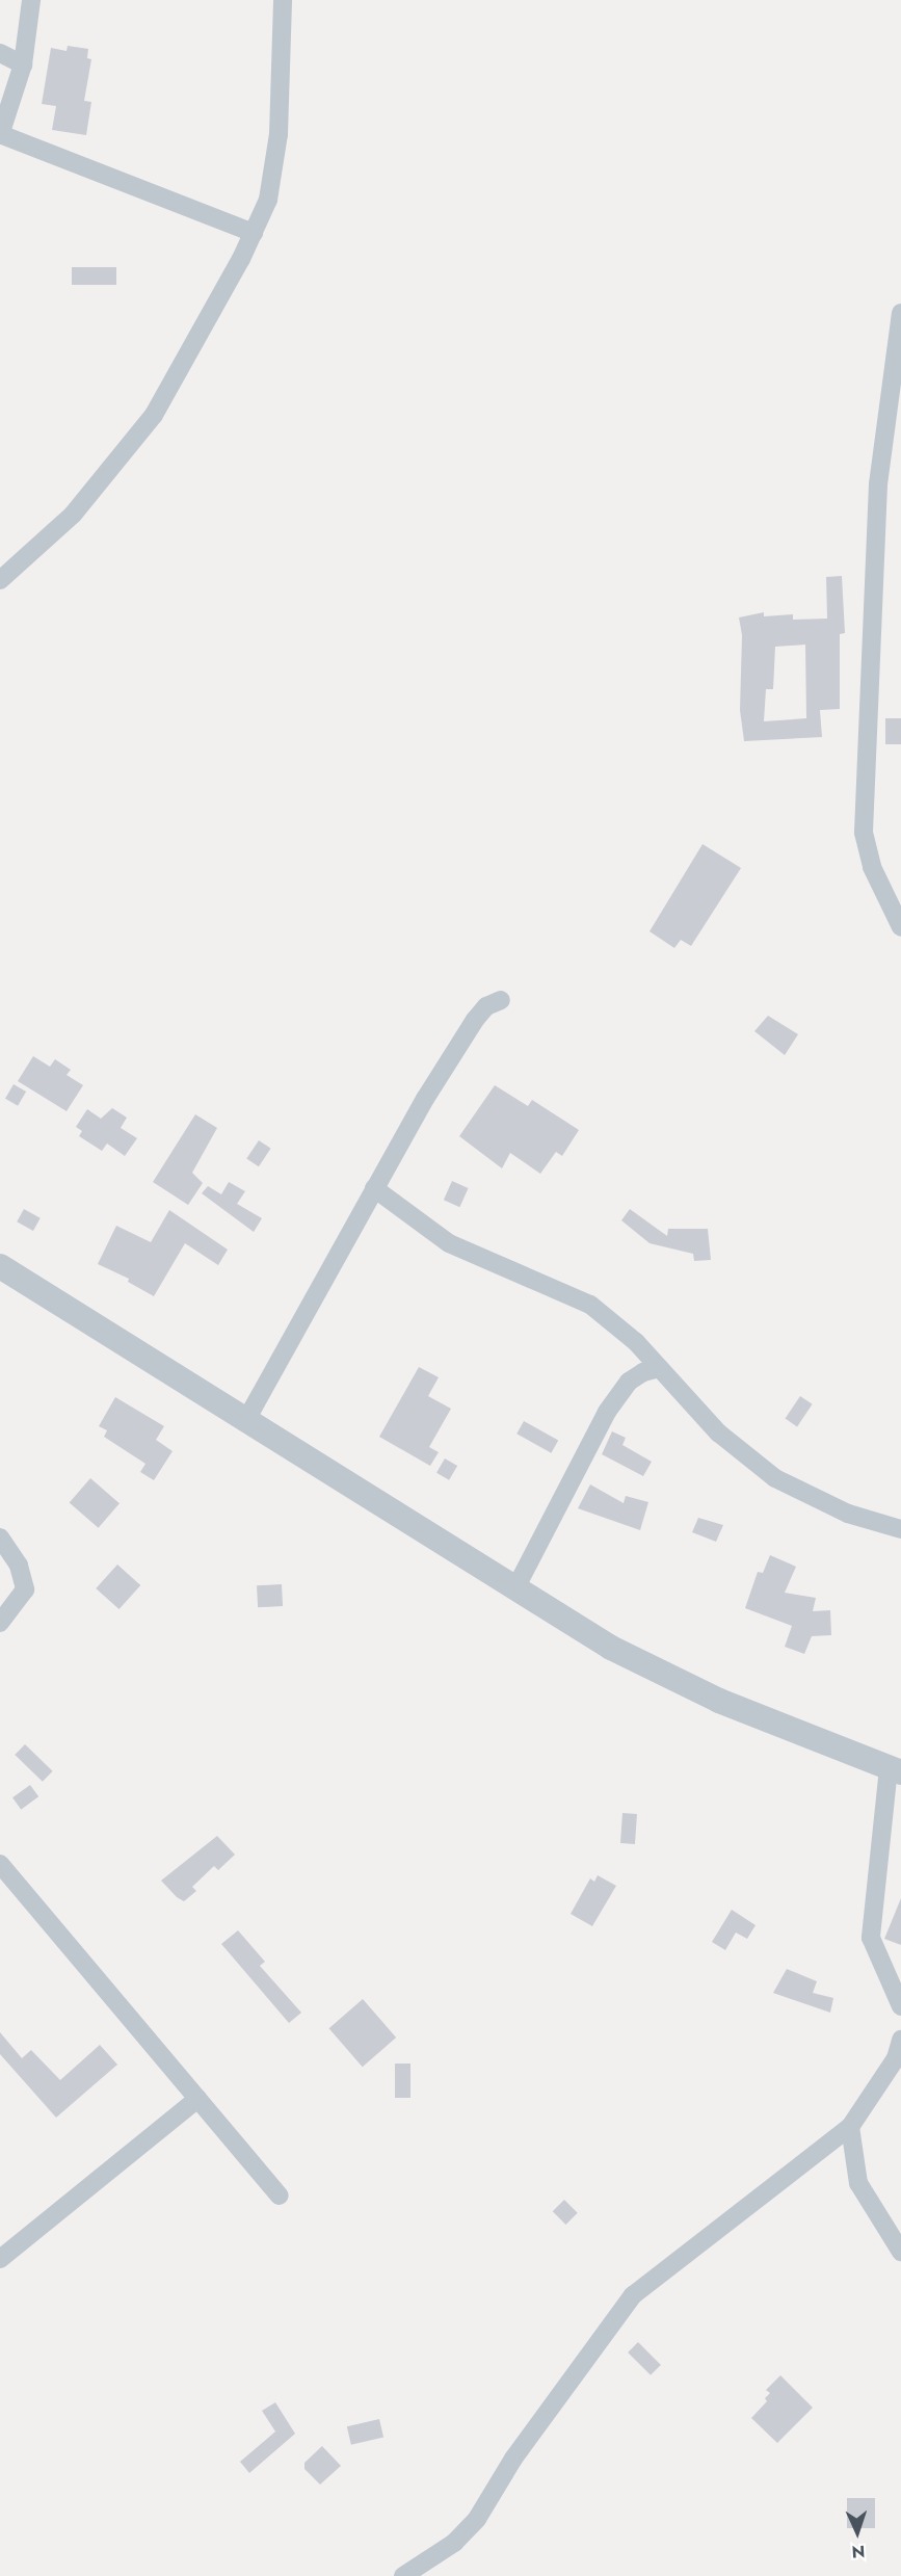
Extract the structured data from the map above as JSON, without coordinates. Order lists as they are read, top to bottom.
{
  "north": "bottom"
}
